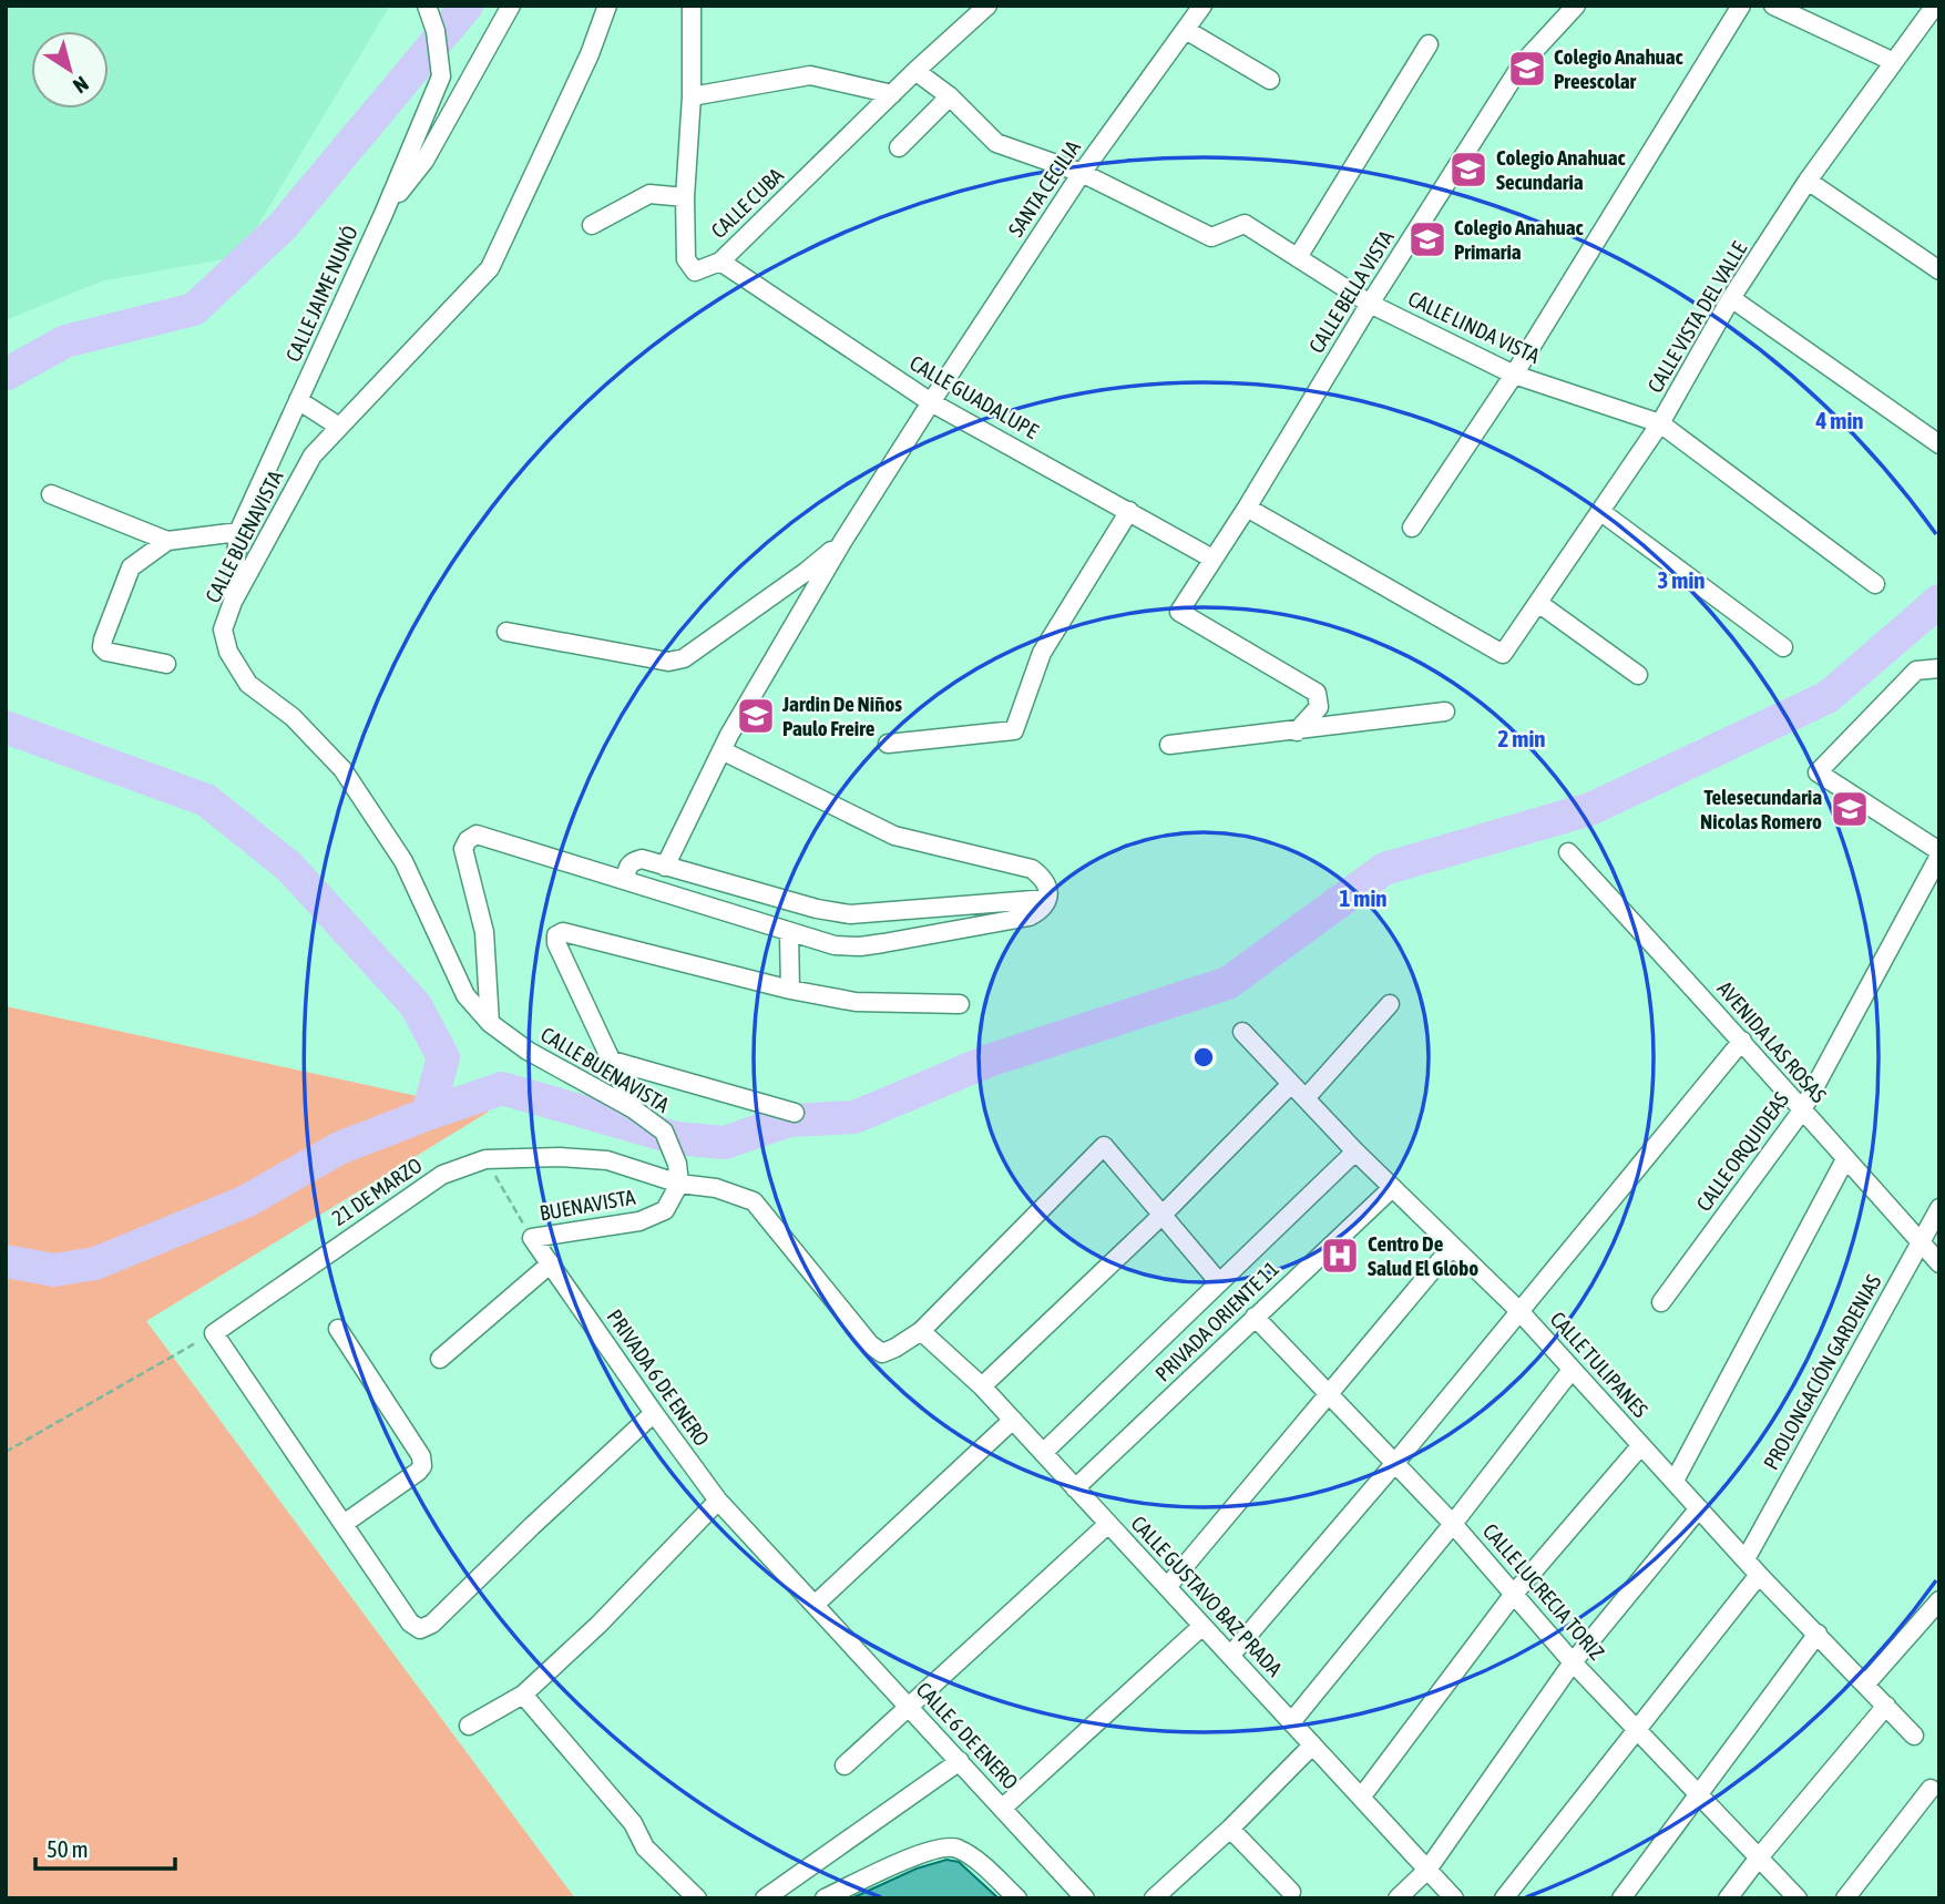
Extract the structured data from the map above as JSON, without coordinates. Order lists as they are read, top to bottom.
{
  "streets": {
    "street": [
      "SANTA CECILIA",
      "CALLE CUBA",
      "CALLE BELLA VISTA",
      "CALLE JAIME NUNÓ",
      "CALLE VISTA DEL VALLE",
      "CALLE LINDA VISTA",
      "CALLE GUADALUPE",
      "CALLE BUENAVISTA",
      "AVENIDA LAS ROSAS",
      "CALLE ORQUIDEAS",
      "21 DE MARZO",
      "BUENAVISTA",
      "PRIVADA ORIENTE 11",
      "CALLE TULIPANES",
      "PROLONGACIÓN GARDENIAS",
      "PRIVADA 6 DE ENERO",
      "CALLE LUCRECIA TORIZ",
      "CALLE GUSTAVO BAZ PRADA",
      "CALLE 6 DE ENERO"
    ]
  },
  "crossings": [
    ["SANTA CECILIA", "CALLE LINDA VISTA"],
    ["SANTA CECILIA", "CALLE GUADALUPE"],
    ["CALLE CUBA", "CALLE GUADALUPE"],
    ["CALLE BELLA VISTA", "CALLE VISTA DEL VALLE"],
    ["CALLE BELLA VISTA", "CALLE LINDA VISTA"],
    ["CALLE BELLA VISTA", "CALLE GUADALUPE"],
    ["CALLE JAIME NUNÓ", "CALLE BUENAVISTA"],
    ["CALLE VISTA DEL VALLE", "CALLE LINDA VISTA"],
    ["CALLE BUENAVISTA", "21 DE MARZO"],
    ["CALLE BUENAVISTA", "BUENAVISTA"],
    ["AVENIDA LAS ROSAS", "CALLE ORQUIDEAS"],
    ["AVENIDA LAS ROSAS", "PROLONGACIÓN GARDENIAS"],
    ["21 DE MARZO", "BUENAVISTA"],
    ["BUENAVISTA", "PRIVADA 6 DE ENERO"],
    ["PRIVADA ORIENTE 11", "CALLE TULIPANES"],
    ["PRIVADA ORIENTE 11", "CALLE LUCRECIA TORIZ"],
    ["PRIVADA ORIENTE 11", "CALLE GUSTAVO BAZ PRADA"],
    ["CALLE TULIPANES", "PROLONGACIÓN GARDENIAS"],
    ["PRIVADA 6 DE ENERO", "CALLE 6 DE ENERO"]
  ],
  "places": {
    "school or university": [
      "Colegio Anahuac Preescolar",
      "Colegio Anahuac Secundaria",
      "Colegio Anahuac Primaria",
      "Jardin De Niños Paulo Freire",
      "Telesecundaria Nicolas Romero"
    ],
    "hospital": ["Centro De Salud El Globo"]
  },
  "scale_bar": "50 m",
  "north": "bottom right",
  "rings": [
    "4 min",
    "3 min",
    "2 min",
    "1 min"
  ]
}
